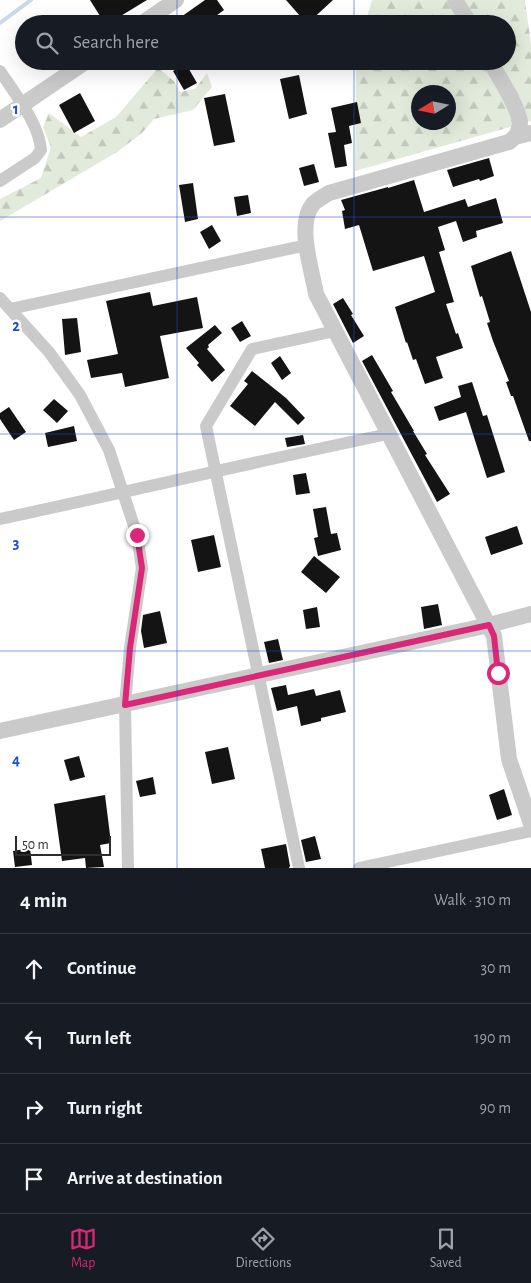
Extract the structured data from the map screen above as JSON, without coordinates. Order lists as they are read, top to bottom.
{
  "scale_bar": "50 m",
  "north": "left",
  "page": {
    "search": "Search here",
    "scale": "50 m",
    "heading": ["4 min", "Walk · 310 m"],
    "list": [
      ["Continue", "30 m"],
      ["Turn left", "190 m"],
      ["Turn right", "90 m"],
      "Arrive at destination"
    ],
    "nav": ["Map", "Directions", "Saved"]
  },
  "grid": {
    "rows": [
      "1",
      "2",
      "3",
      "4"
    ]
  }
}
